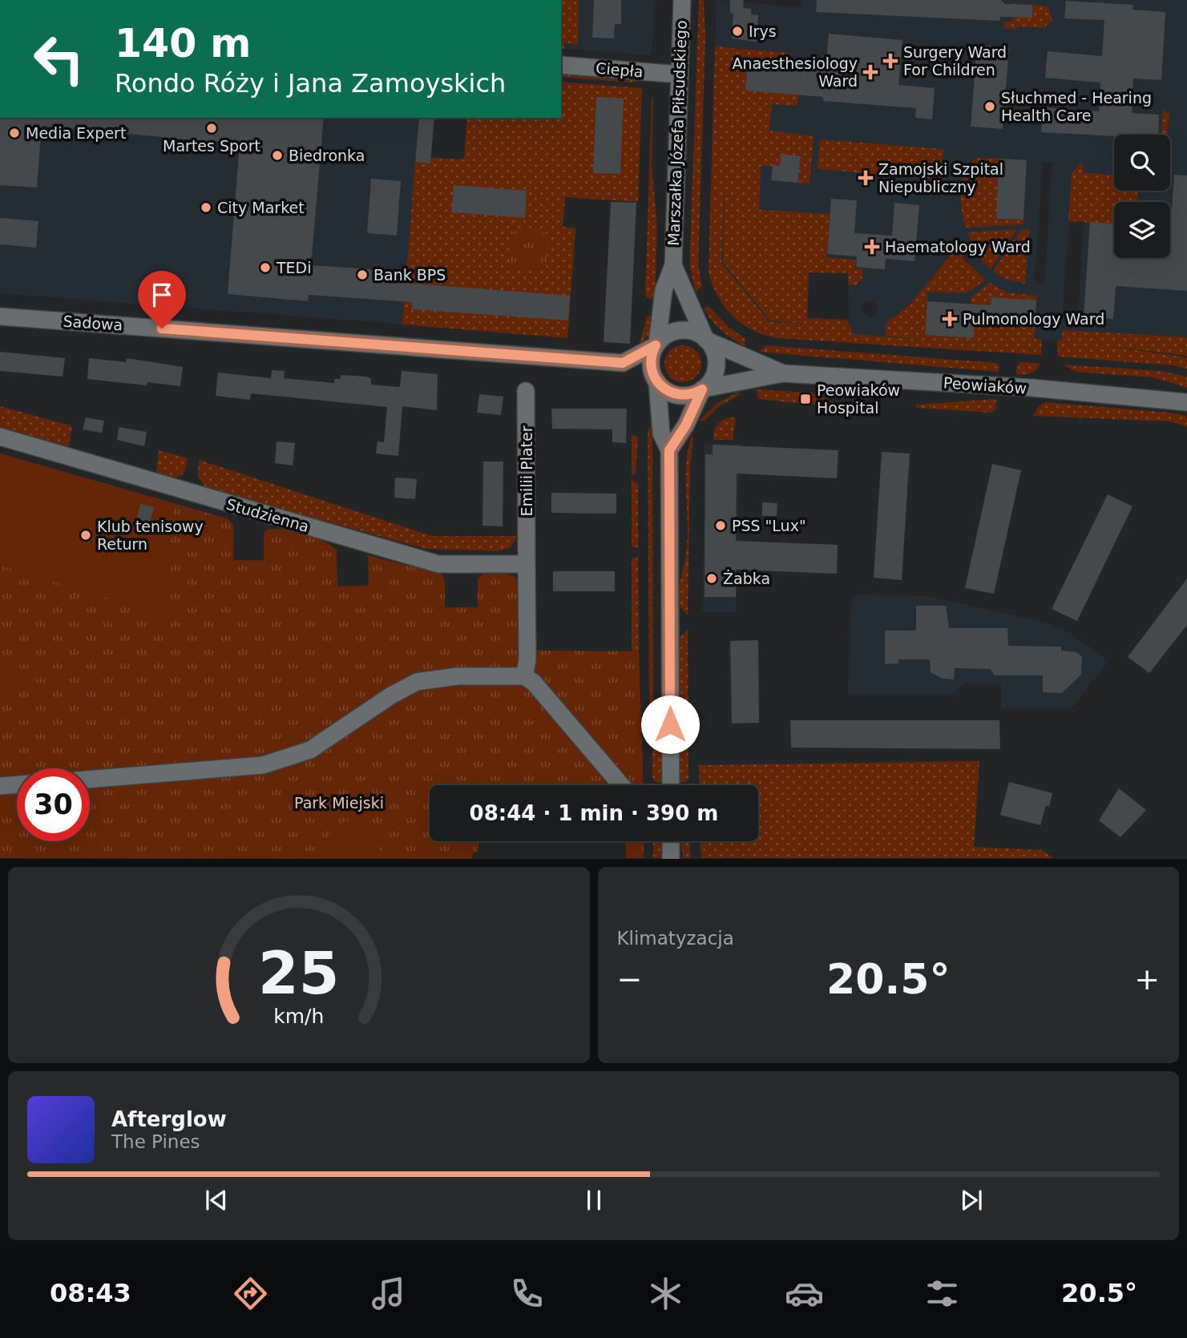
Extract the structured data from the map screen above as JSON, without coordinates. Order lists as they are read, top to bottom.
{
  "streets": {
    "street": [
      "Ciepła",
      "Marszałka Józefa Piłsudskiego",
      "Sadowa",
      "Peowiaków",
      "Emilii Plater",
      "Studzienna"
    ]
  },
  "crossings": [
    ["Ciepła", "Marszałka Józefa Piłsudskiego"],
    ["Marszałka Józefa Piłsudskiego", "Sadowa"],
    ["Marszałka Józefa Piłsudskiego", "Peowiaków"],
    ["Sadowa", "Peowiaków"],
    ["Emilii Plater", "Studzienna"]
  ],
  "parks": ["Park Miejski"],
  "places": {
    "other": [
      "Irys",
      "Słuchmed - Hearing Health Care",
      "Martes Sport",
      "Media Expert",
      "Biedronka",
      "City Market",
      "TEDi",
      "Bank BPS",
      "PSS \"Lux\"",
      "Klub tenisowy Return",
      "Żabka"
    ],
    "health": [
      "Surgery Ward For Children",
      "Anaesthesiology Ward",
      "Zamojski Szpital Niepubliczny",
      "Haematology Ward",
      "Pulmonology Ward"
    ],
    "transit": ["Peowiaków Hospital"]
  },
  "page": {
    "turn": ["140 m", "Rondo Róży i Jana Zamoyskich"],
    "limit": "30",
    "trip": "08:44 · 1 min · 390 m",
    "tile": "Klimatyzacja",
    "heat": ["−", "20.5°", "+"],
    "song": ["Afterglow", "The Pines"],
    "tabs": ["08:43", "20.5°"],
    "gauge": ["25", "km/h"]
  }
}
